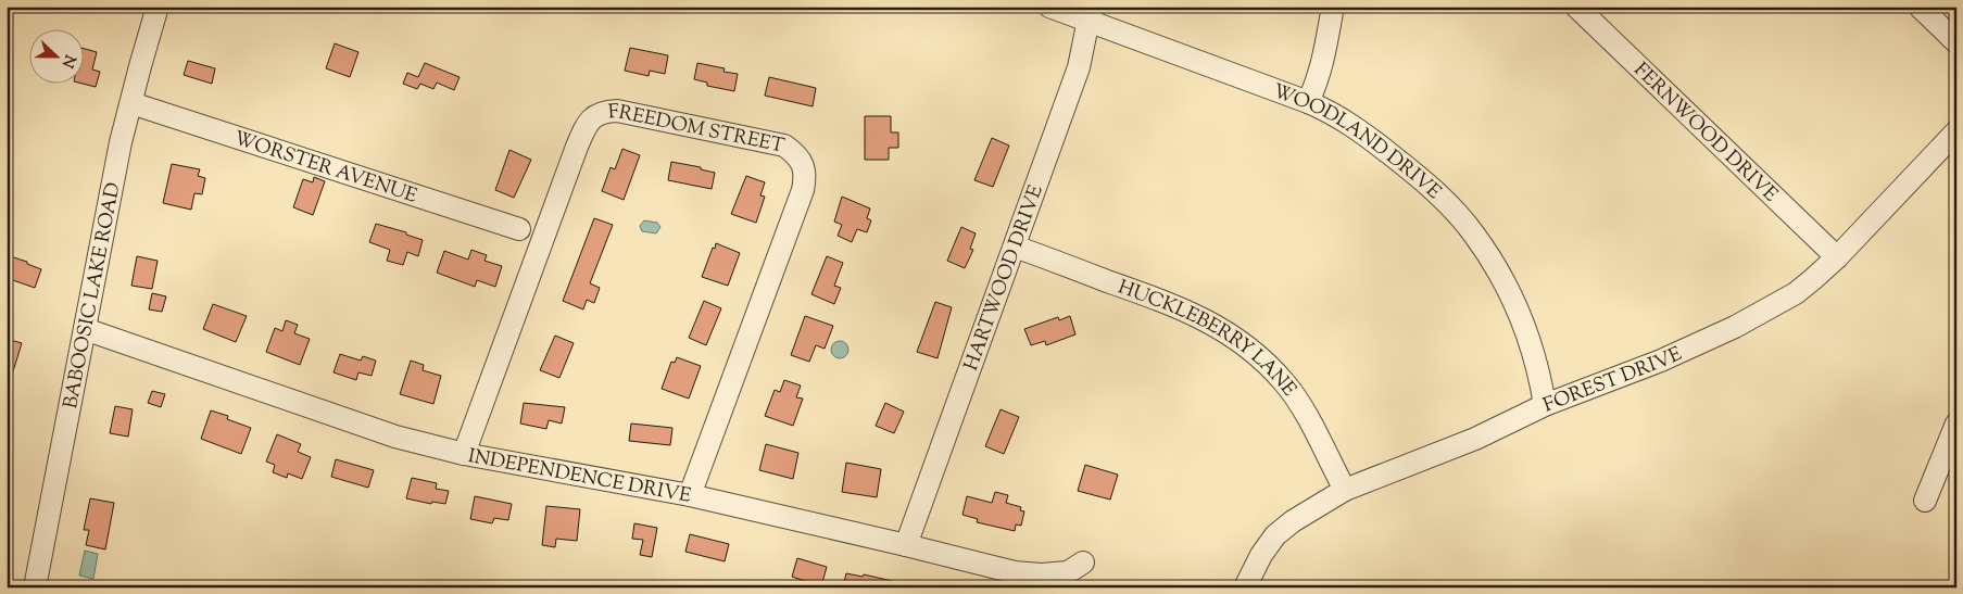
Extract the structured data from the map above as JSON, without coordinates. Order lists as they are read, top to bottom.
{
  "streets": {
    "street": [
      "FREEDOM STREET",
      "FERNWOOD DRIVE",
      "WOODLAND DRIVE",
      "WORSTER AVENUE",
      "HARTWOOD DRIVE",
      "BABOOSIC LAKE ROAD",
      "HUCKLEBERRY LANE",
      "FOREST DRIVE",
      "INDEPENDENCE DRIVE"
    ]
  },
  "crossings": [
    ["FREEDOM STREET", "INDEPENDENCE DRIVE"],
    ["FERNWOOD DRIVE", "FOREST DRIVE"],
    ["WOODLAND DRIVE", "HARTWOOD DRIVE"],
    ["WOODLAND DRIVE", "FOREST DRIVE"],
    ["WORSTER AVENUE", "BABOOSIC LAKE ROAD"],
    ["HARTWOOD DRIVE", "HUCKLEBERRY LANE"],
    ["HARTWOOD DRIVE", "INDEPENDENCE DRIVE"],
    ["BABOOSIC LAKE ROAD", "INDEPENDENCE DRIVE"],
    ["HUCKLEBERRY LANE", "FOREST DRIVE"]
  ],
  "north": "right"
}
